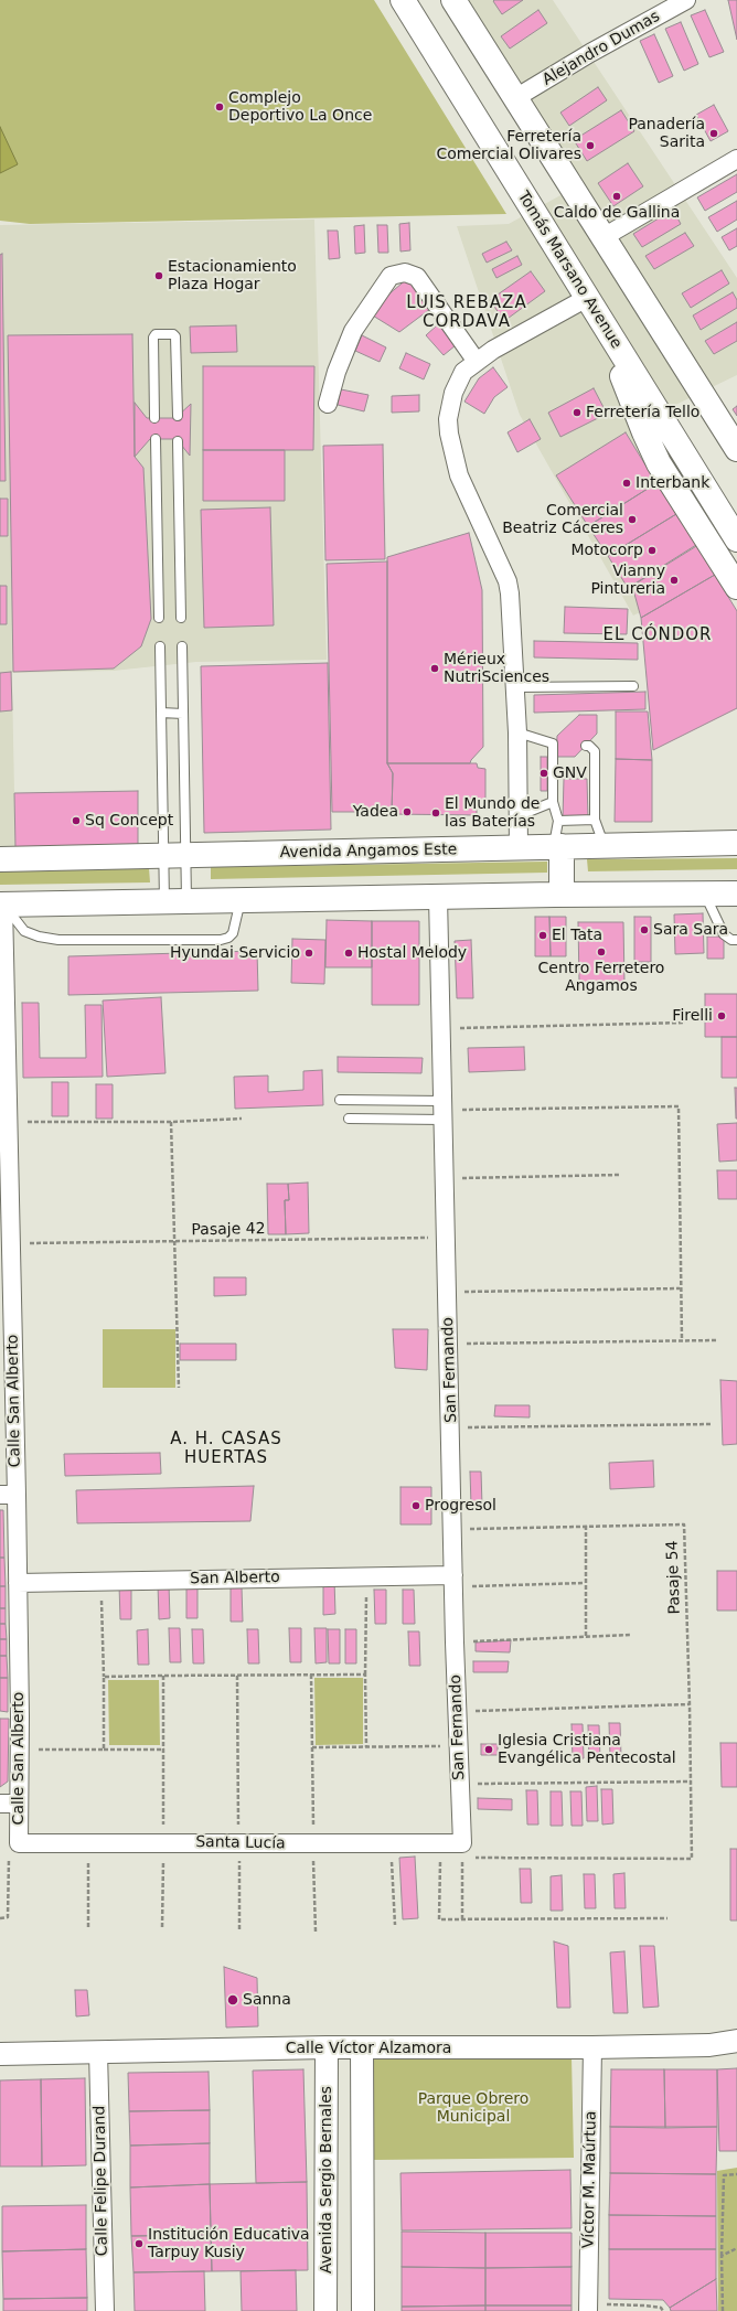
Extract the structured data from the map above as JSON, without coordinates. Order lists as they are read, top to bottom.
{
  "streets": {
    "main road": ["Tomás Marsano Avenue", "Avenida Angamos Este"],
    "street": [
      "Alejandro Dumas",
      "San Fernando",
      "Calle San Alberto",
      "San Alberto",
      "Santa Lucía",
      "Calle Víctor Alzamora",
      "Avenida Sergio Bernales",
      "Víctor M. Maúrtua",
      "Calle Felipe Durand"
    ],
    "path": ["Pasaje 42", "Pasaje 54"]
  },
  "crossings": [
    ["Pasaje 42", "San Fernando"],
    ["Pasaje 42", "Calle San Alberto"],
    ["San Fernando", "Pasaje 54"],
    ["San Fernando", "San Alberto"],
    ["San Fernando", "Santa Lucía"],
    ["Calle San Alberto", "San Alberto"],
    ["Calle San Alberto", "Santa Lucía"],
    ["Pasaje 54", "Santa Lucía"],
    ["Calle Víctor Alzamora", "Avenida Sergio Bernales"],
    ["Calle Víctor Alzamora", "Víctor M. Maúrtua"],
    ["Calle Víctor Alzamora", "Calle Felipe Durand"]
  ],
  "districts": ["LUIS REBAZA CORDAVA", "EL CÓNDOR", "A. H. CASAS HUERTAS"],
  "parks": ["Parque Obrero Municipal"],
  "places": [
    "Complejo Deportivo La Once",
    "Panadería Sarita",
    "Ferretería Comercial Olivares",
    "Caldo de Gallina",
    "Estacionamiento Plaza Hogar",
    "Ferretería Tello",
    "Interbank",
    "Comercial Beatriz Cáceres",
    "Motocorp",
    "Vianny Pintureria",
    "Mérieux NutriSciences",
    "GNV",
    "Yadea",
    "El Mundo de las Baterías",
    "Sq Concept",
    "Sara Sara",
    "El Tata",
    "Centro Ferretero Angamos",
    "Hyundai Servicio",
    "Hostal Melody",
    "Firelli",
    "Progresol",
    "Iglesia Cristiana Evangélica Pentecostal",
    "Sanna",
    "Institución Educativa Tarpuy Kusiy"
  ]
}
